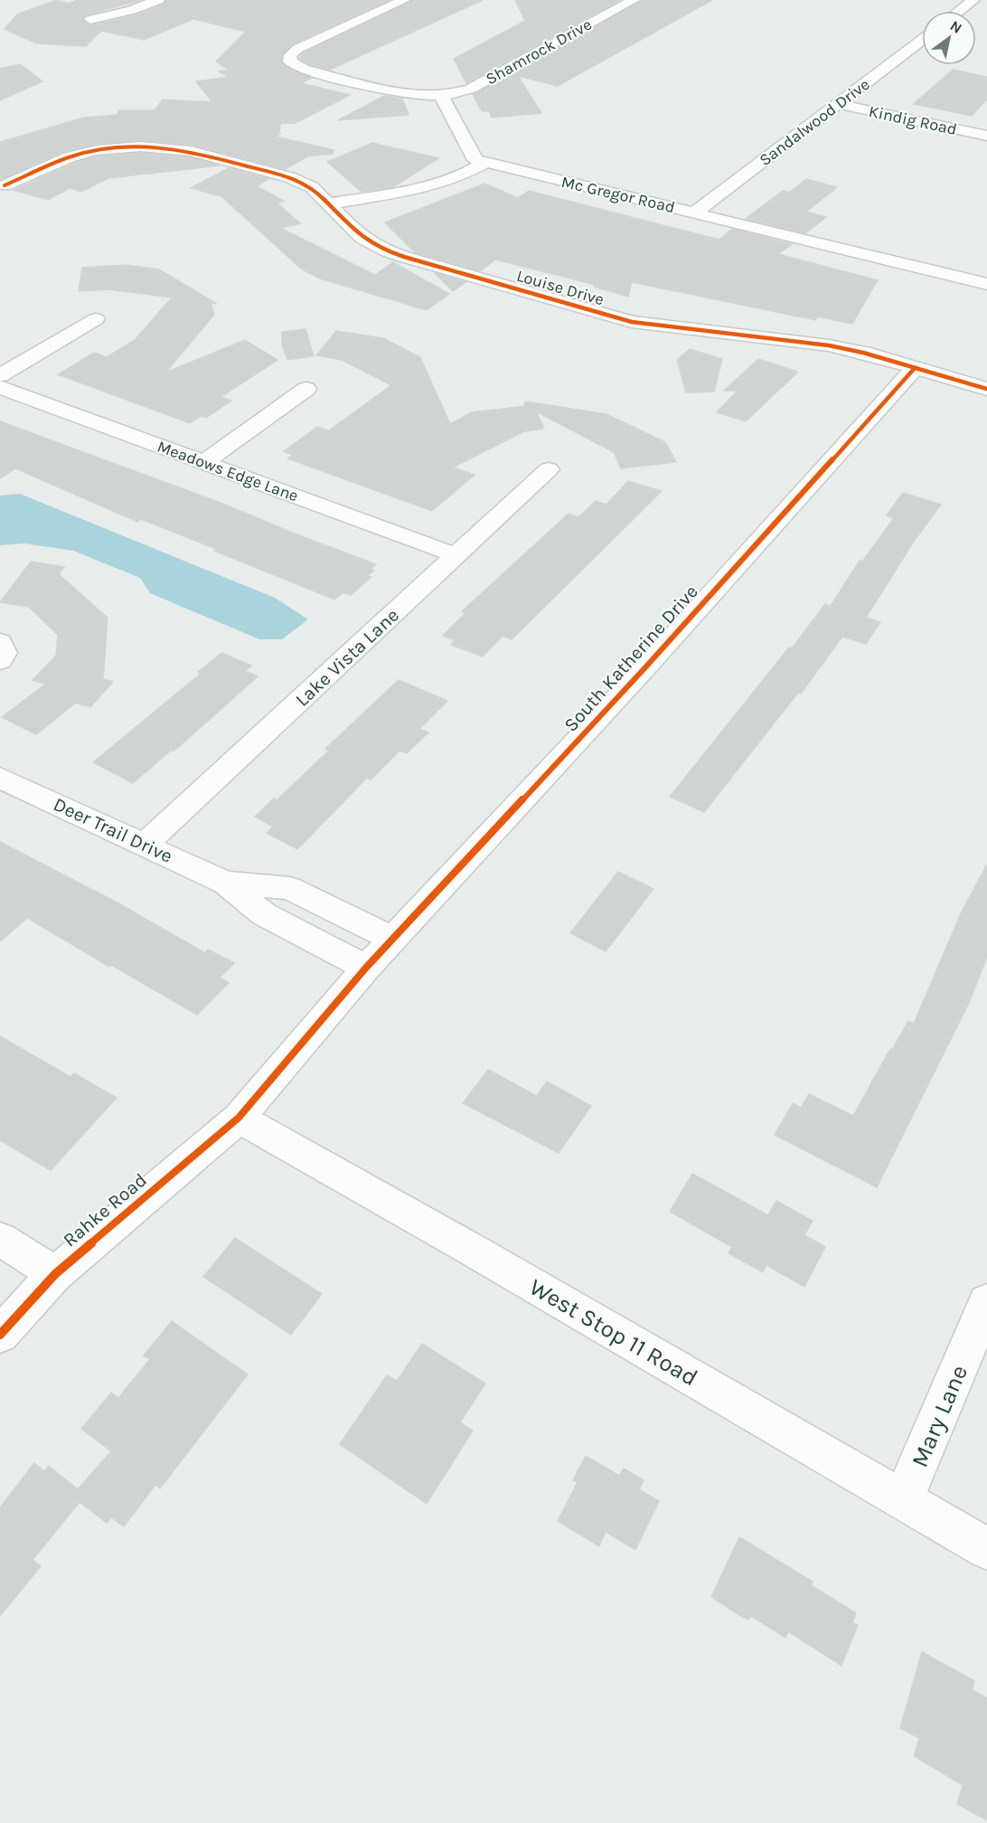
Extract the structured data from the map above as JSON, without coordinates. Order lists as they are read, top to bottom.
{
  "streets": {
    "street": [
      "Shamrock Drive",
      "Kindig Road",
      "Sandalwood Drive",
      "Mc Gregor Road",
      "Louise Drive",
      "Meadows Edge Lane",
      "Lake Vista Lane",
      "South Katherine Drive",
      "Deer Trail Drive",
      "Rahke Road",
      "West Stop 11 Road",
      "Mary Lane"
    ]
  },
  "crossings": [
    ["Kindig Road", "Sandalwood Drive"],
    ["Sandalwood Drive", "Mc Gregor Road"],
    ["Louise Drive", "South Katherine Drive"],
    ["Meadows Edge Lane", "Lake Vista Lane"],
    ["Lake Vista Lane", "Deer Trail Drive"],
    ["South Katherine Drive", "Rahke Road"],
    ["Rahke Road", "West Stop 11 Road"],
    ["West Stop 11 Road", "Mary Lane"]
  ],
  "north": "top right"
}
